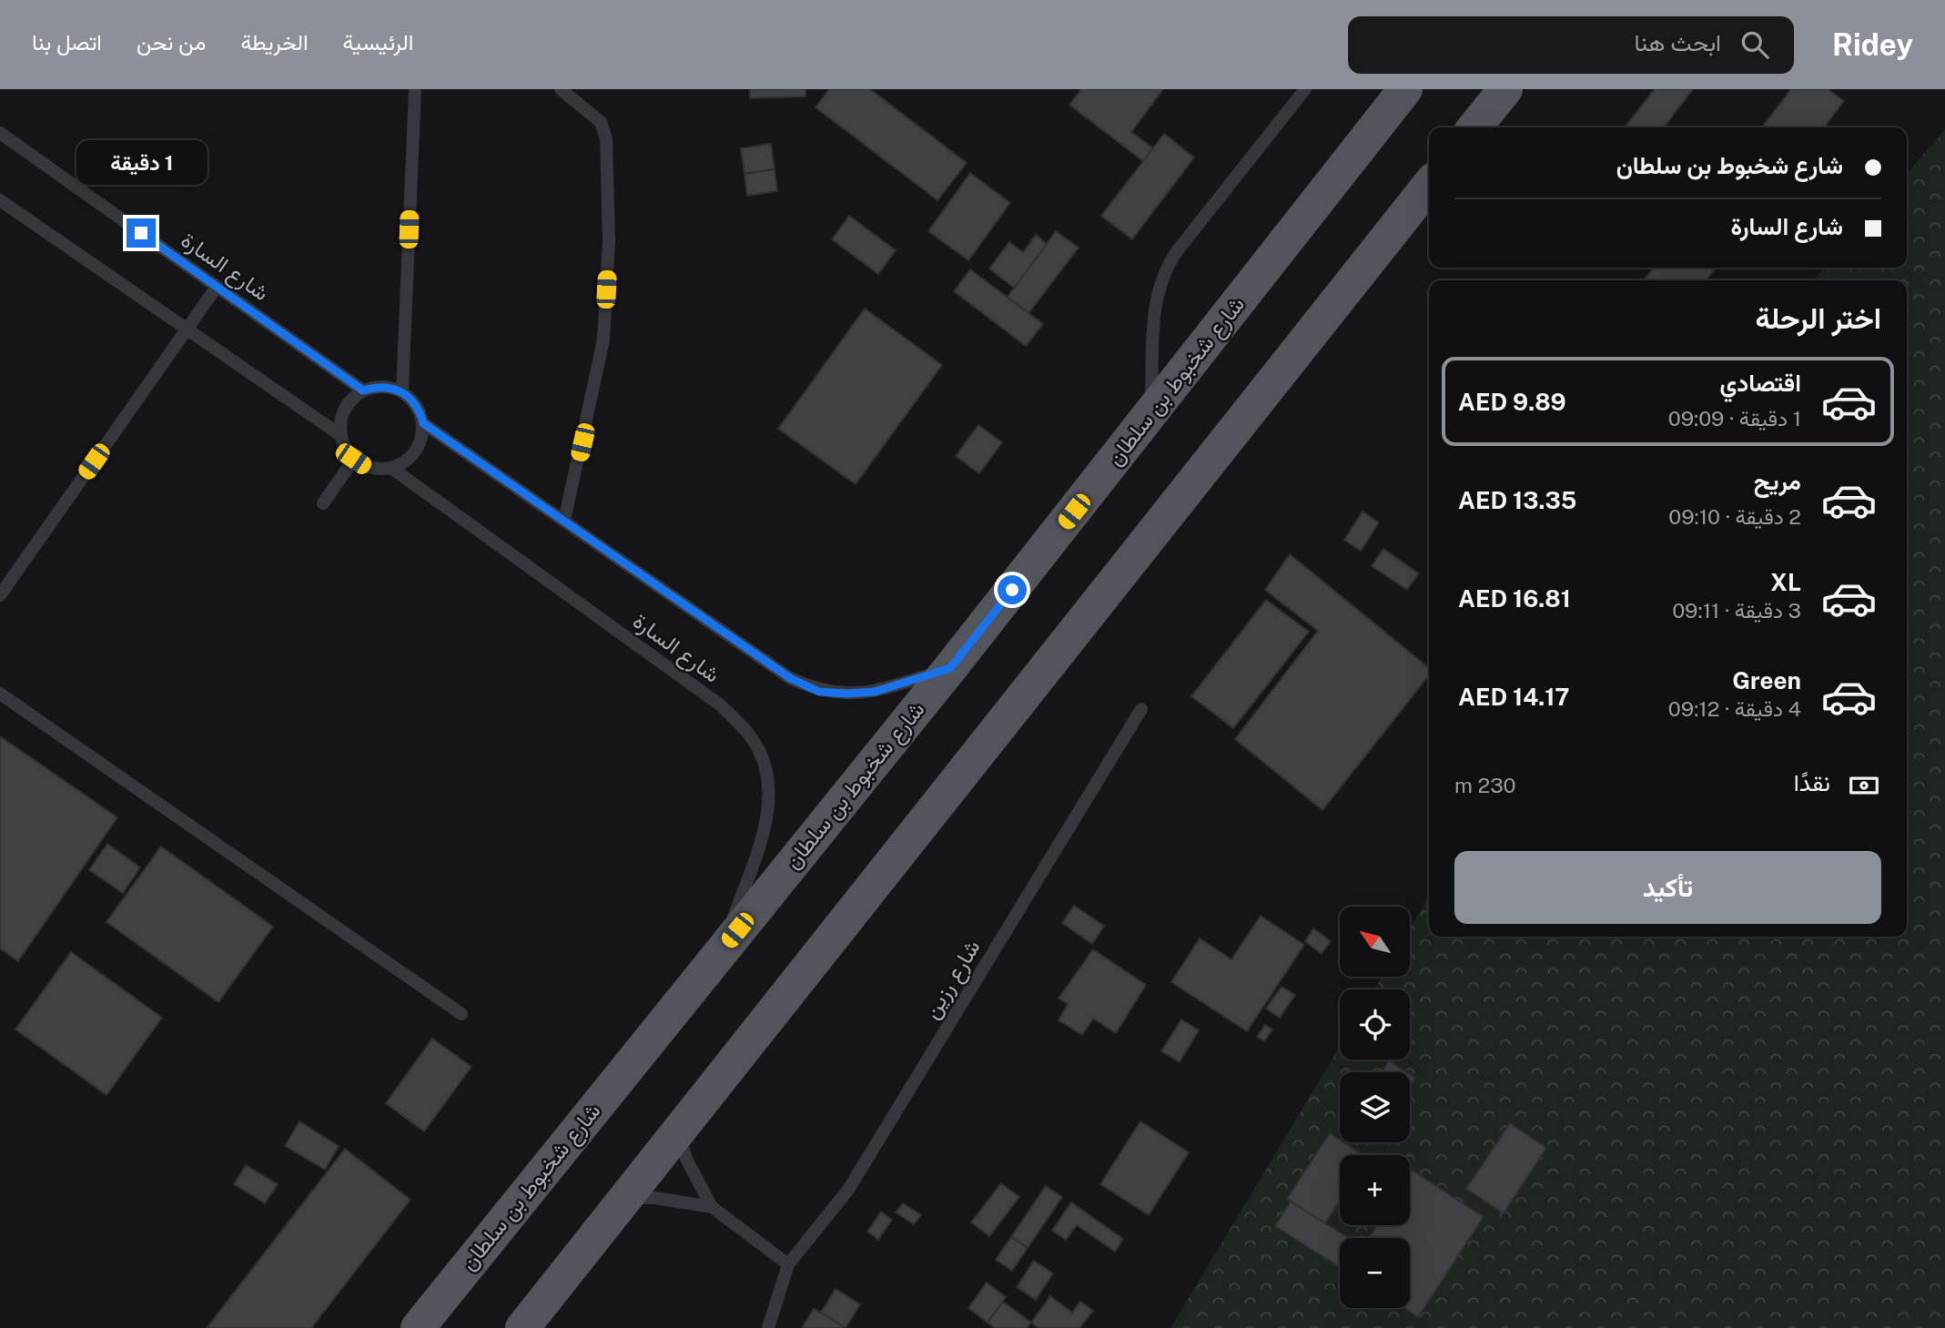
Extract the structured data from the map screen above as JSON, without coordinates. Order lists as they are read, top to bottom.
{
  "streets": {
    "main road": ["شارع شخبوط بن سلطان"],
    "lane": ["شارع السارة", "شارع رزين"]
  },
  "crossings": [
    ["شارع السارة", "شارع شخبوط بن سلطان"]
  ],
  "north": "top left",
  "page": {
    "header": "Ridey",
    "search": "ابحث هنا",
    "nav": [
      "الرئيسية",
      "الخريطة",
      "من نحن",
      "اتصل بنا"
    ],
    "banner": ["شارع شخبوط بن سلطان", "شارع السارة"],
    "bubble": "1 دقيقة",
    "heading": "اختر الرحلة",
    "list": [
      {
        "name": "اقتصادي",
        "note": "1 دقيقة · 09:09",
        "value": "AED 9.89"
      },
      {
        "name": "مريح",
        "note": "2 دقيقة · 09:10",
        "value": "AED 13.35"
      },
      {
        "name": "XL",
        "note": "3 دقيقة · 09:11",
        "value": "AED 16.81"
      },
      {
        "name": "Green",
        "note": "4 دقيقة · 09:12",
        "value": "AED 14.17"
      }
    ],
    "pay": ["نقدًا", "230 m"],
    "buttons": "تأكيد",
    "map_buttons": ["+", "−"]
  }
}
